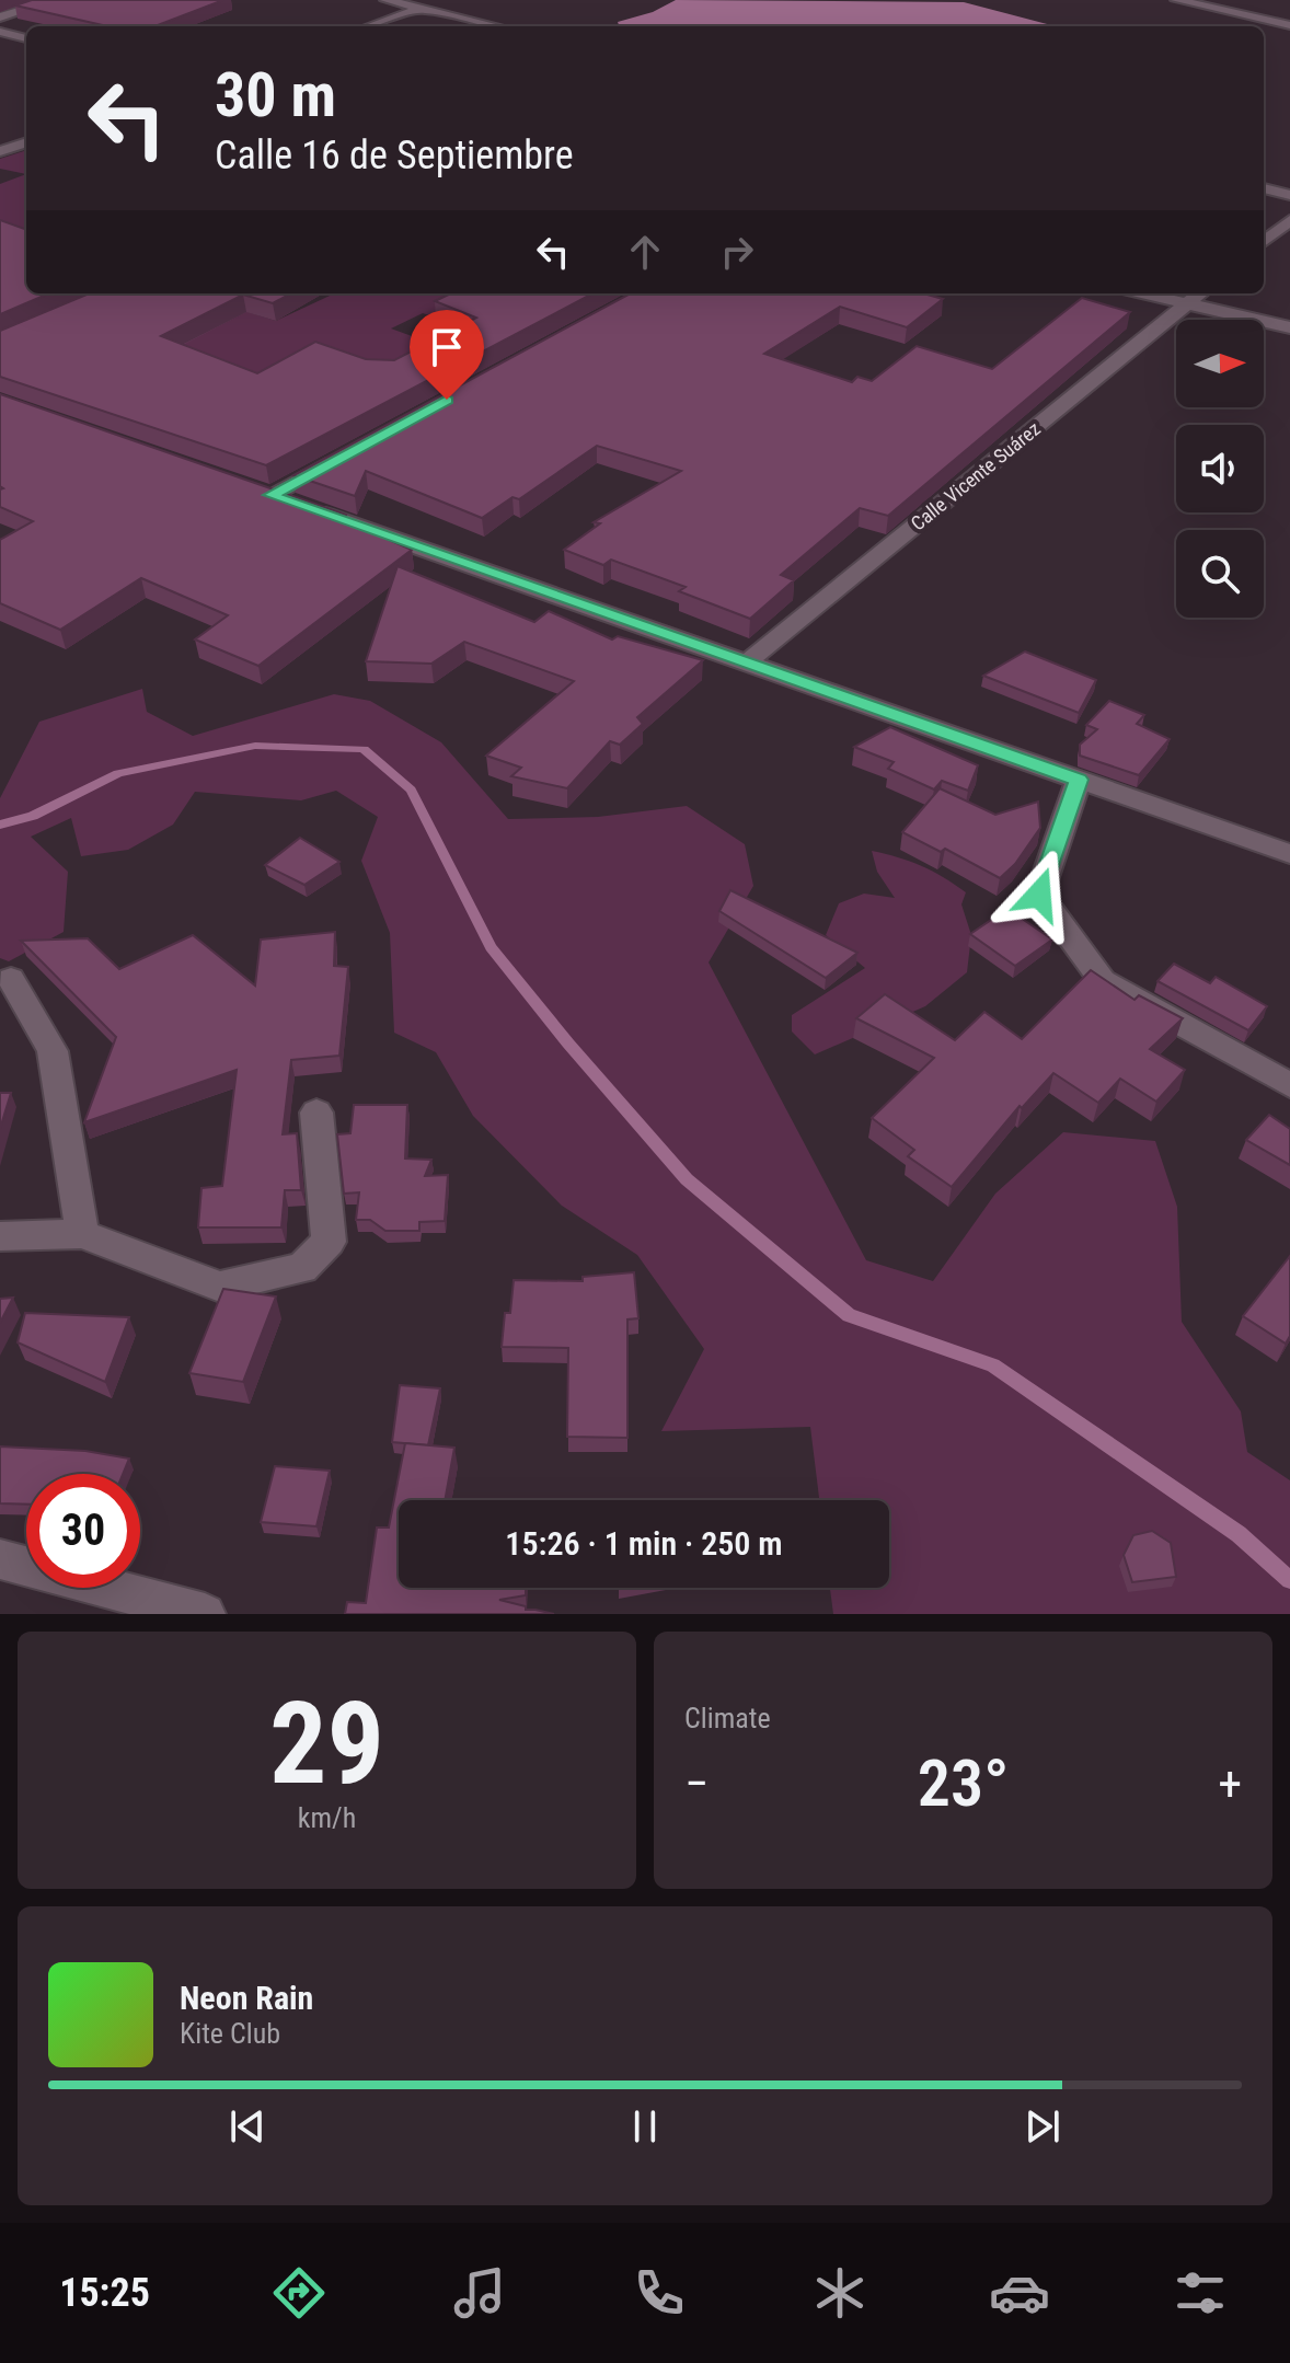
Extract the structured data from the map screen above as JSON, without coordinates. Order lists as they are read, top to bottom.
{
  "streets": {
    "street": ["Calle Vicente Suárez"]
  },
  "north": "right",
  "page": {
    "turn": ["30 m", "Calle 16 de Septiembre"],
    "limit": "30",
    "trip": "15:26 · 1 min · 250 m",
    "tile": [
      ["29", "km/h"],
      "Climate"
    ],
    "heat": ["−", "23°", "+"],
    "song": ["Neon Rain", "Kite Club"],
    "tabs": "15:25"
  }
}
